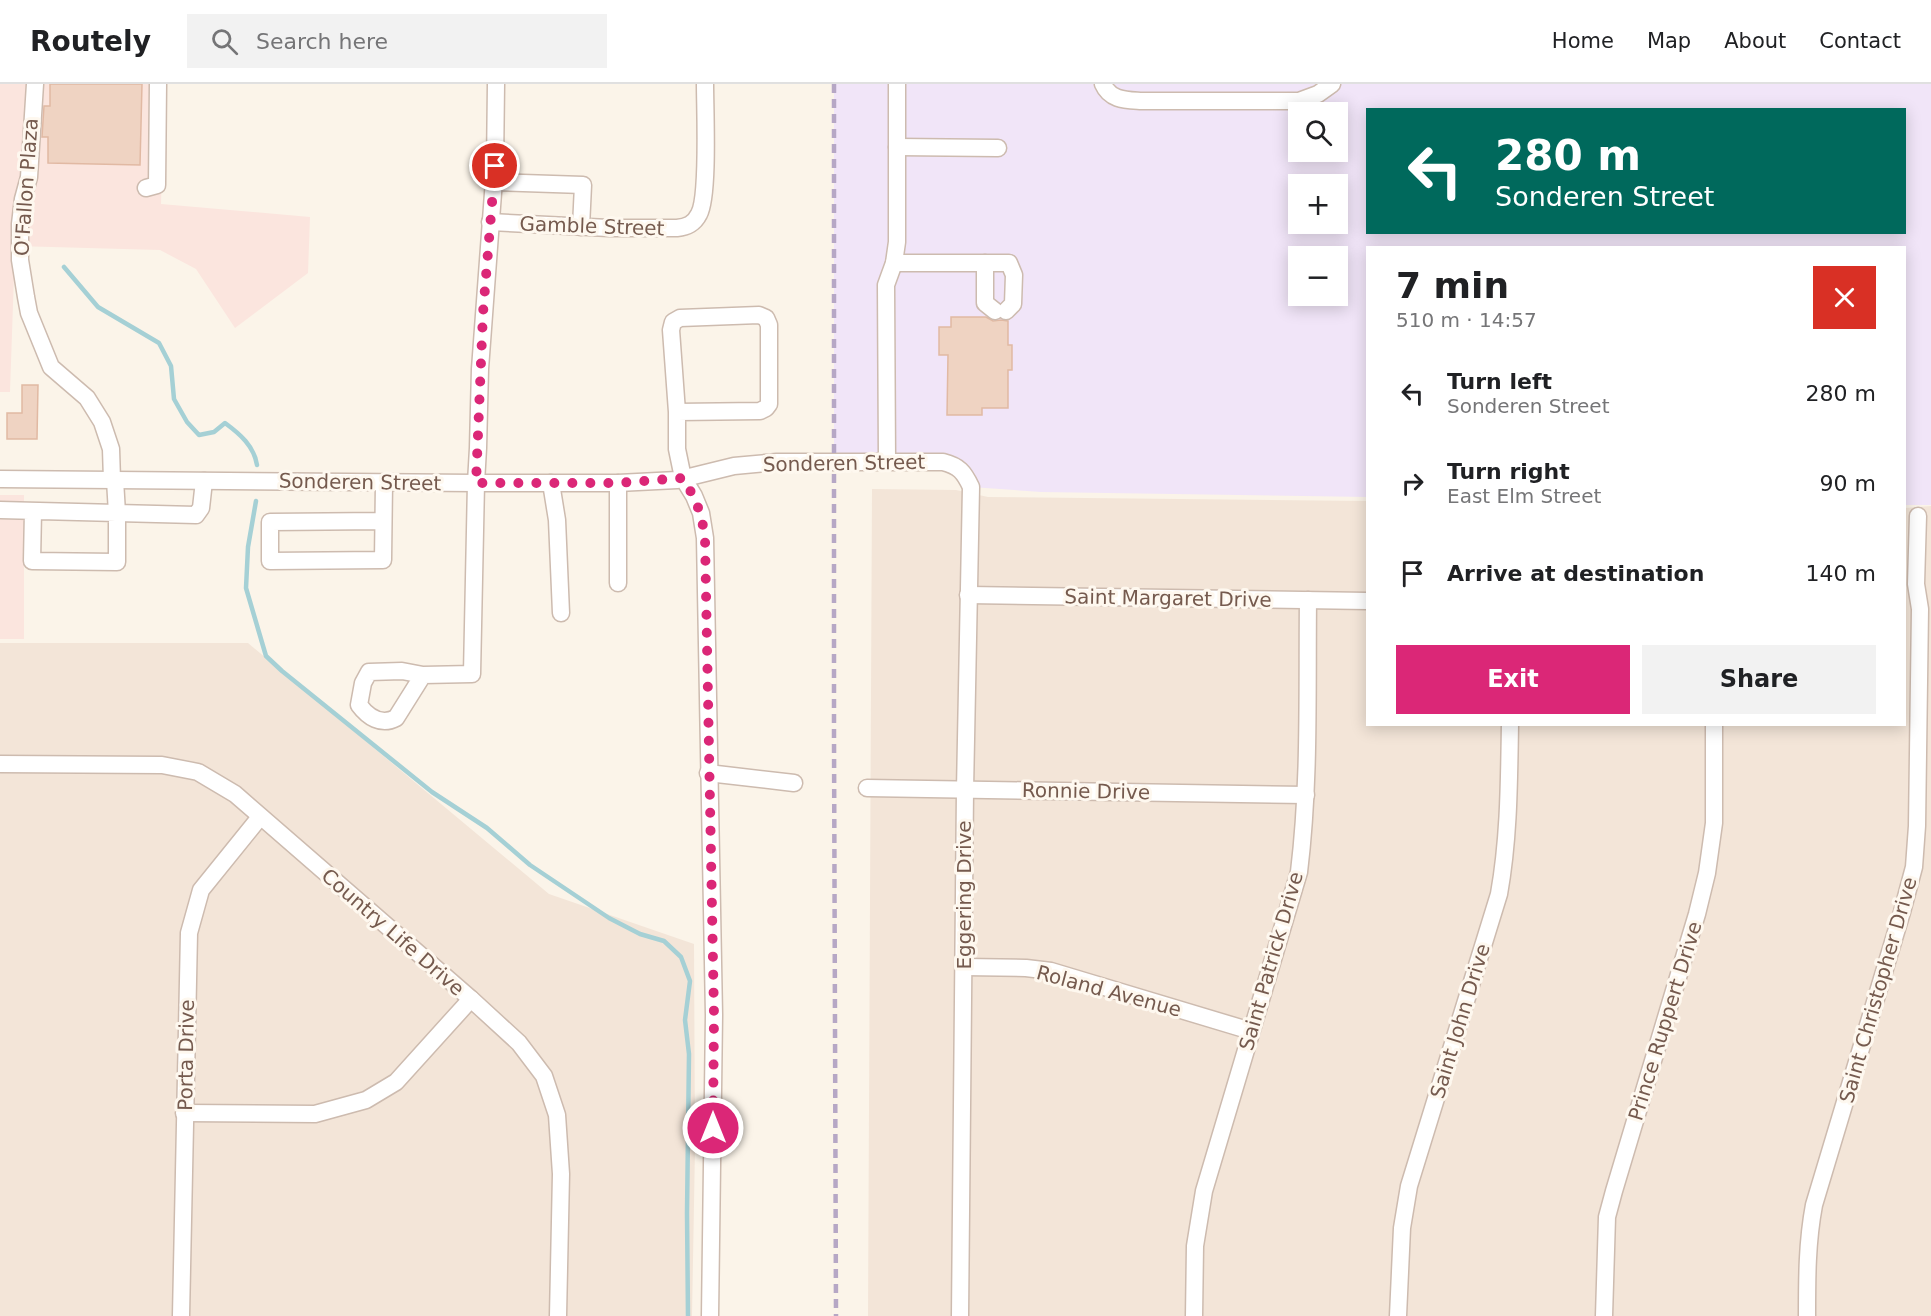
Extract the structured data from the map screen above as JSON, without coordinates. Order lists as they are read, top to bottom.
{
  "streets": {
    "street": [
      "O'Fallon Plaza",
      "Gamble Street",
      "Sonderen Street",
      "Saint Margaret Drive",
      "Ronnie Drive",
      "Eggering Drive",
      "Country Life Drive",
      "Saint Patrick Drive",
      "Saint Christopher Drive",
      "Roland Avenue",
      "Saint John Drive",
      "Prince Ruppert Drive",
      "Porta Drive"
    ]
  },
  "crossings": [
    ["O'Fallon Plaza", "Sonderen Street"],
    ["Sonderen Street", "Eggering Drive"],
    ["Saint Margaret Drive", "Eggering Drive"],
    ["Saint Margaret Drive", "Saint Patrick Drive"],
    ["Ronnie Drive", "Eggering Drive"],
    ["Ronnie Drive", "Saint Patrick Drive"],
    ["Eggering Drive", "Roland Avenue"],
    ["Country Life Drive", "Porta Drive"],
    ["Saint Patrick Drive", "Roland Avenue"]
  ],
  "page": {
    "header": "Routely",
    "search": "Search here",
    "nav": [
      "Home",
      "Map",
      "About",
      "Contact"
    ],
    "map_buttons": ["+", "−"],
    "turn": ["280 m", "Sonderen Street"],
    "heading": ["7 min", "510 m · 14:57"],
    "list": [
      {
        "name": "Turn left",
        "note": "Sonderen Street",
        "value": "280 m"
      },
      {
        "name": "Turn right",
        "note": "East Elm Street",
        "value": "90 m"
      },
      {
        "name": "Arrive at destination",
        "value": "140 m"
      }
    ],
    "buttons": ["Exit", "Share"]
  }
}
